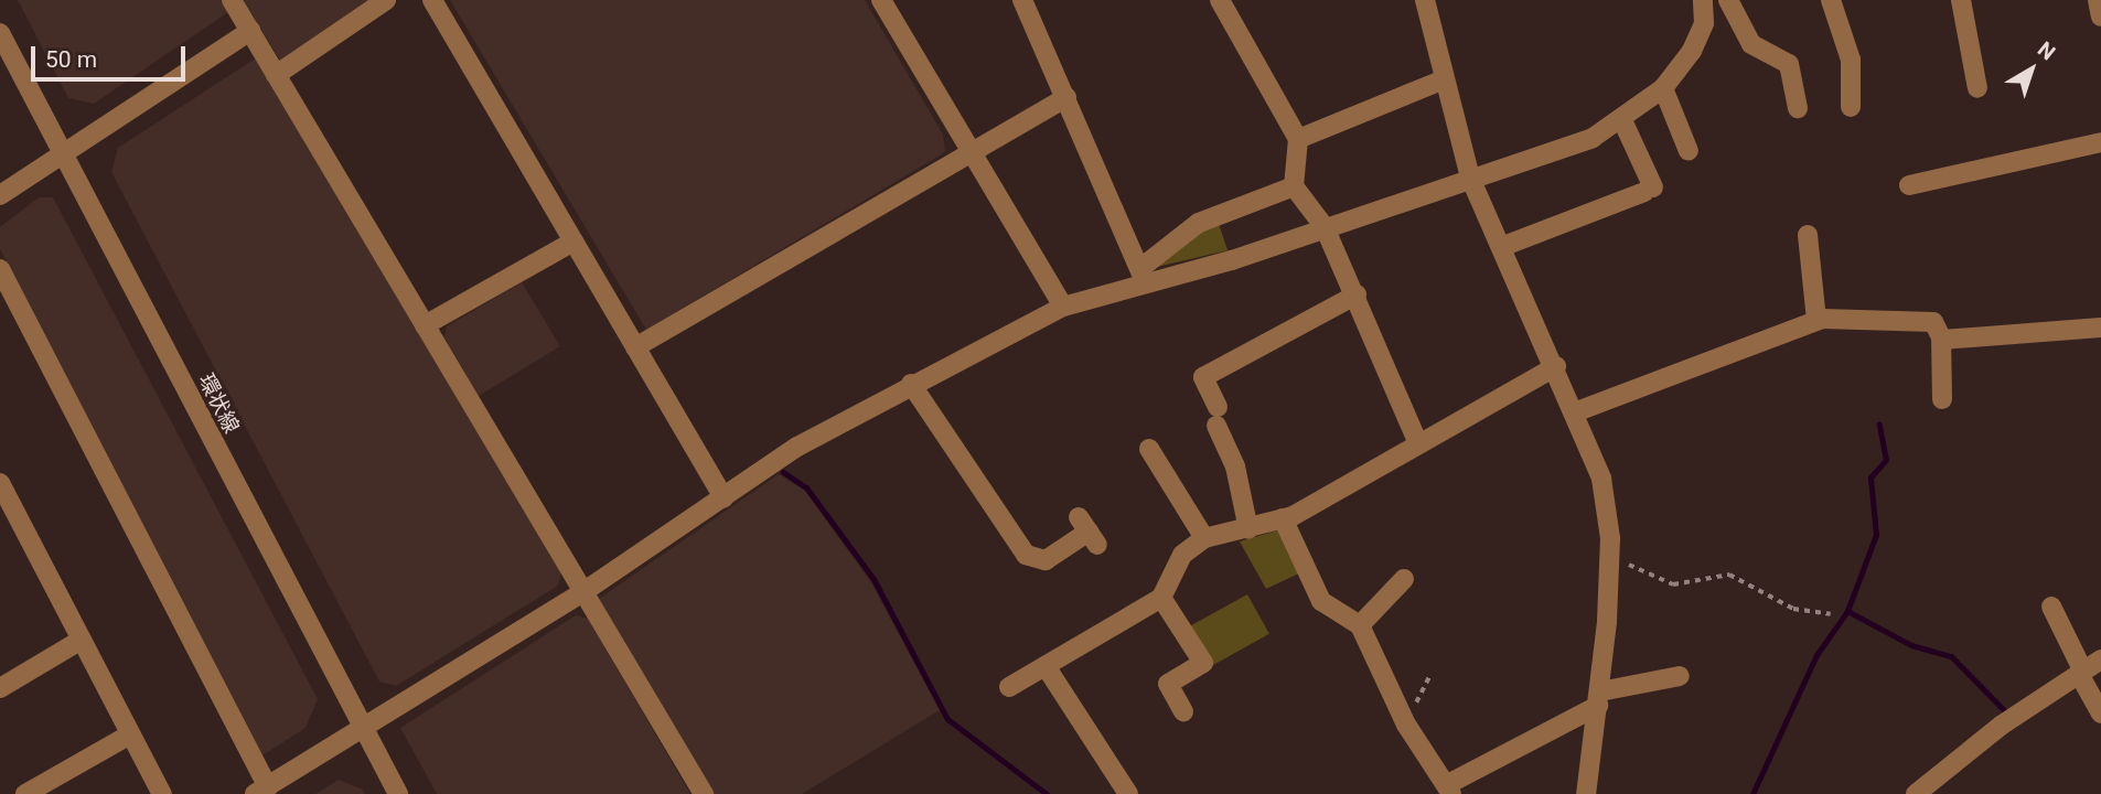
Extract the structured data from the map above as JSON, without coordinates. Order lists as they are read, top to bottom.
{
  "streets": {
    "street": ["環状線"]
  },
  "scale_bar": "50 m",
  "north": "top right"
}
